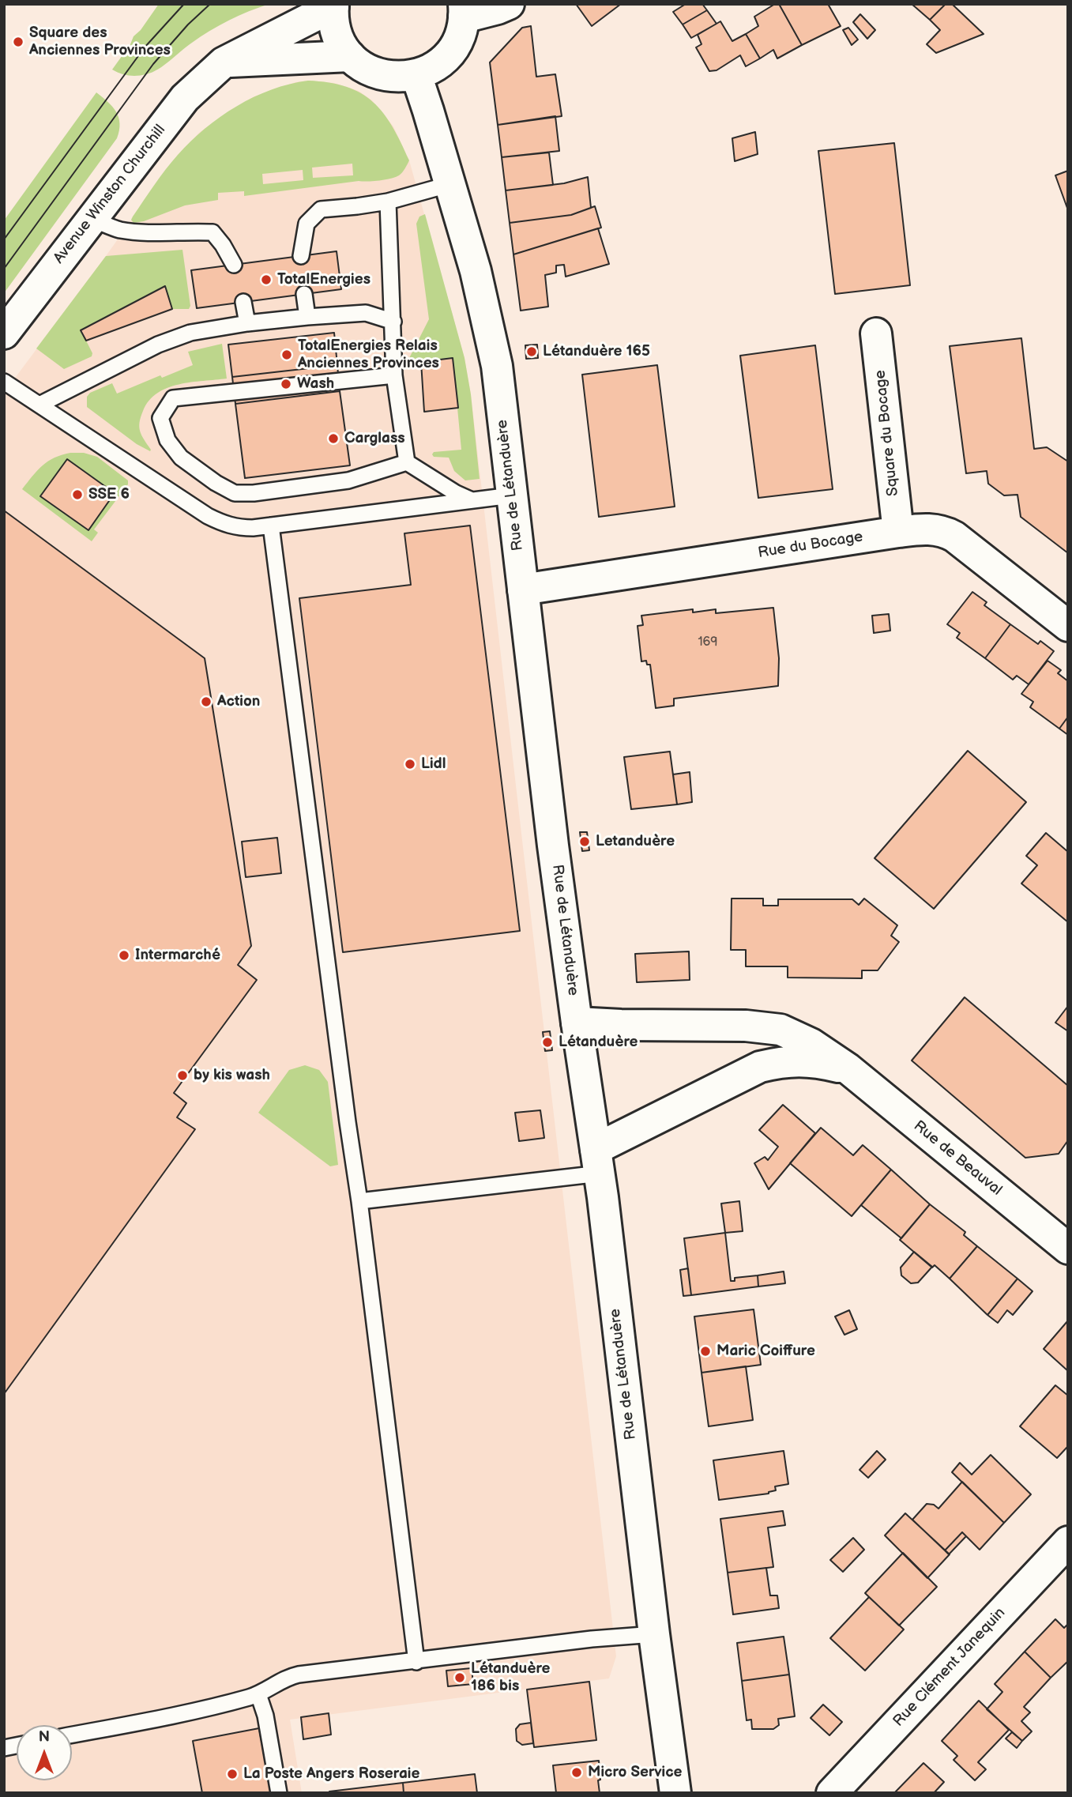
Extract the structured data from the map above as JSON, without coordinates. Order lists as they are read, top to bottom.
{
  "streets": {
    "street": [
      "Avenue Winston Churchill",
      "Square du Bocage",
      "Rue de Létanduère",
      "Rue du Bocage",
      "Rue de Beauval",
      "Rue Clément Janequin"
    ]
  },
  "crossings": [
    ["Square du Bocage", "Rue du Bocage"],
    ["Rue de Létanduère", "Rue du Bocage"],
    ["Rue de Létanduère", "Rue de Beauval"]
  ],
  "places": [
    "Square des Anciennes Provinces",
    "TotalEnergies",
    "Létanduère 165",
    "TotalEnergies Relais Anciennes Provinces",
    "Wash",
    "Carglass",
    "SSE 6",
    "Action",
    "Lidl",
    "Letanduère",
    "Intermarché",
    "Létanduère",
    "by kis wash",
    "Maric Coiffure",
    "Létanduère 186 bis",
    "Micro Service",
    "La Poste Angers Roseraie"
  ],
  "house_numbers": ["169"],
  "north": "top"
}
